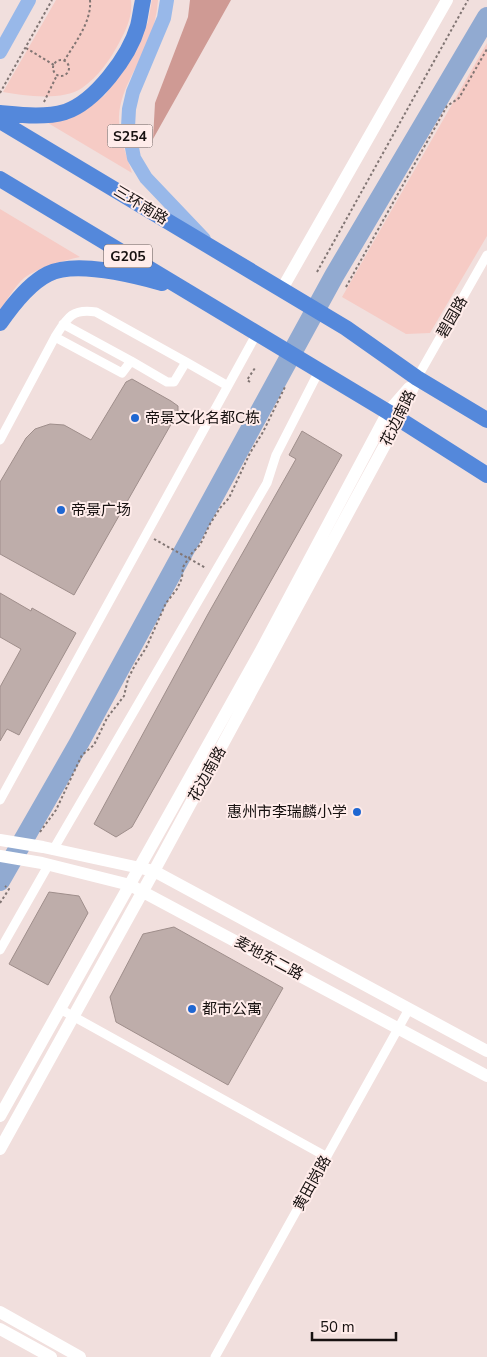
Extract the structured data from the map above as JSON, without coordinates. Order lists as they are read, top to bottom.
{
  "streets": {
    "highway": ["三环南路", "G205"],
    "main road": ["S254"],
    "street": [
      "碧园路",
      "花边南路",
      "麦地东二路",
      "黄田岗路"
    ]
  },
  "crossings": [
    ["S254", "三环南路"],
    ["三环南路", "碧园路"],
    ["三环南路", "花边南路"],
    ["G205", "花边南路"],
    ["碧园路", "花边南路"],
    ["花边南路", "麦地东二路"],
    ["麦地东二路", "黄田岗路"]
  ],
  "places": [
    "帝景文化名都C栋",
    "帝景广场",
    "惠州市李瑞麟小学",
    "都市公寓"
  ],
  "scale_bar": "50 m"
}
